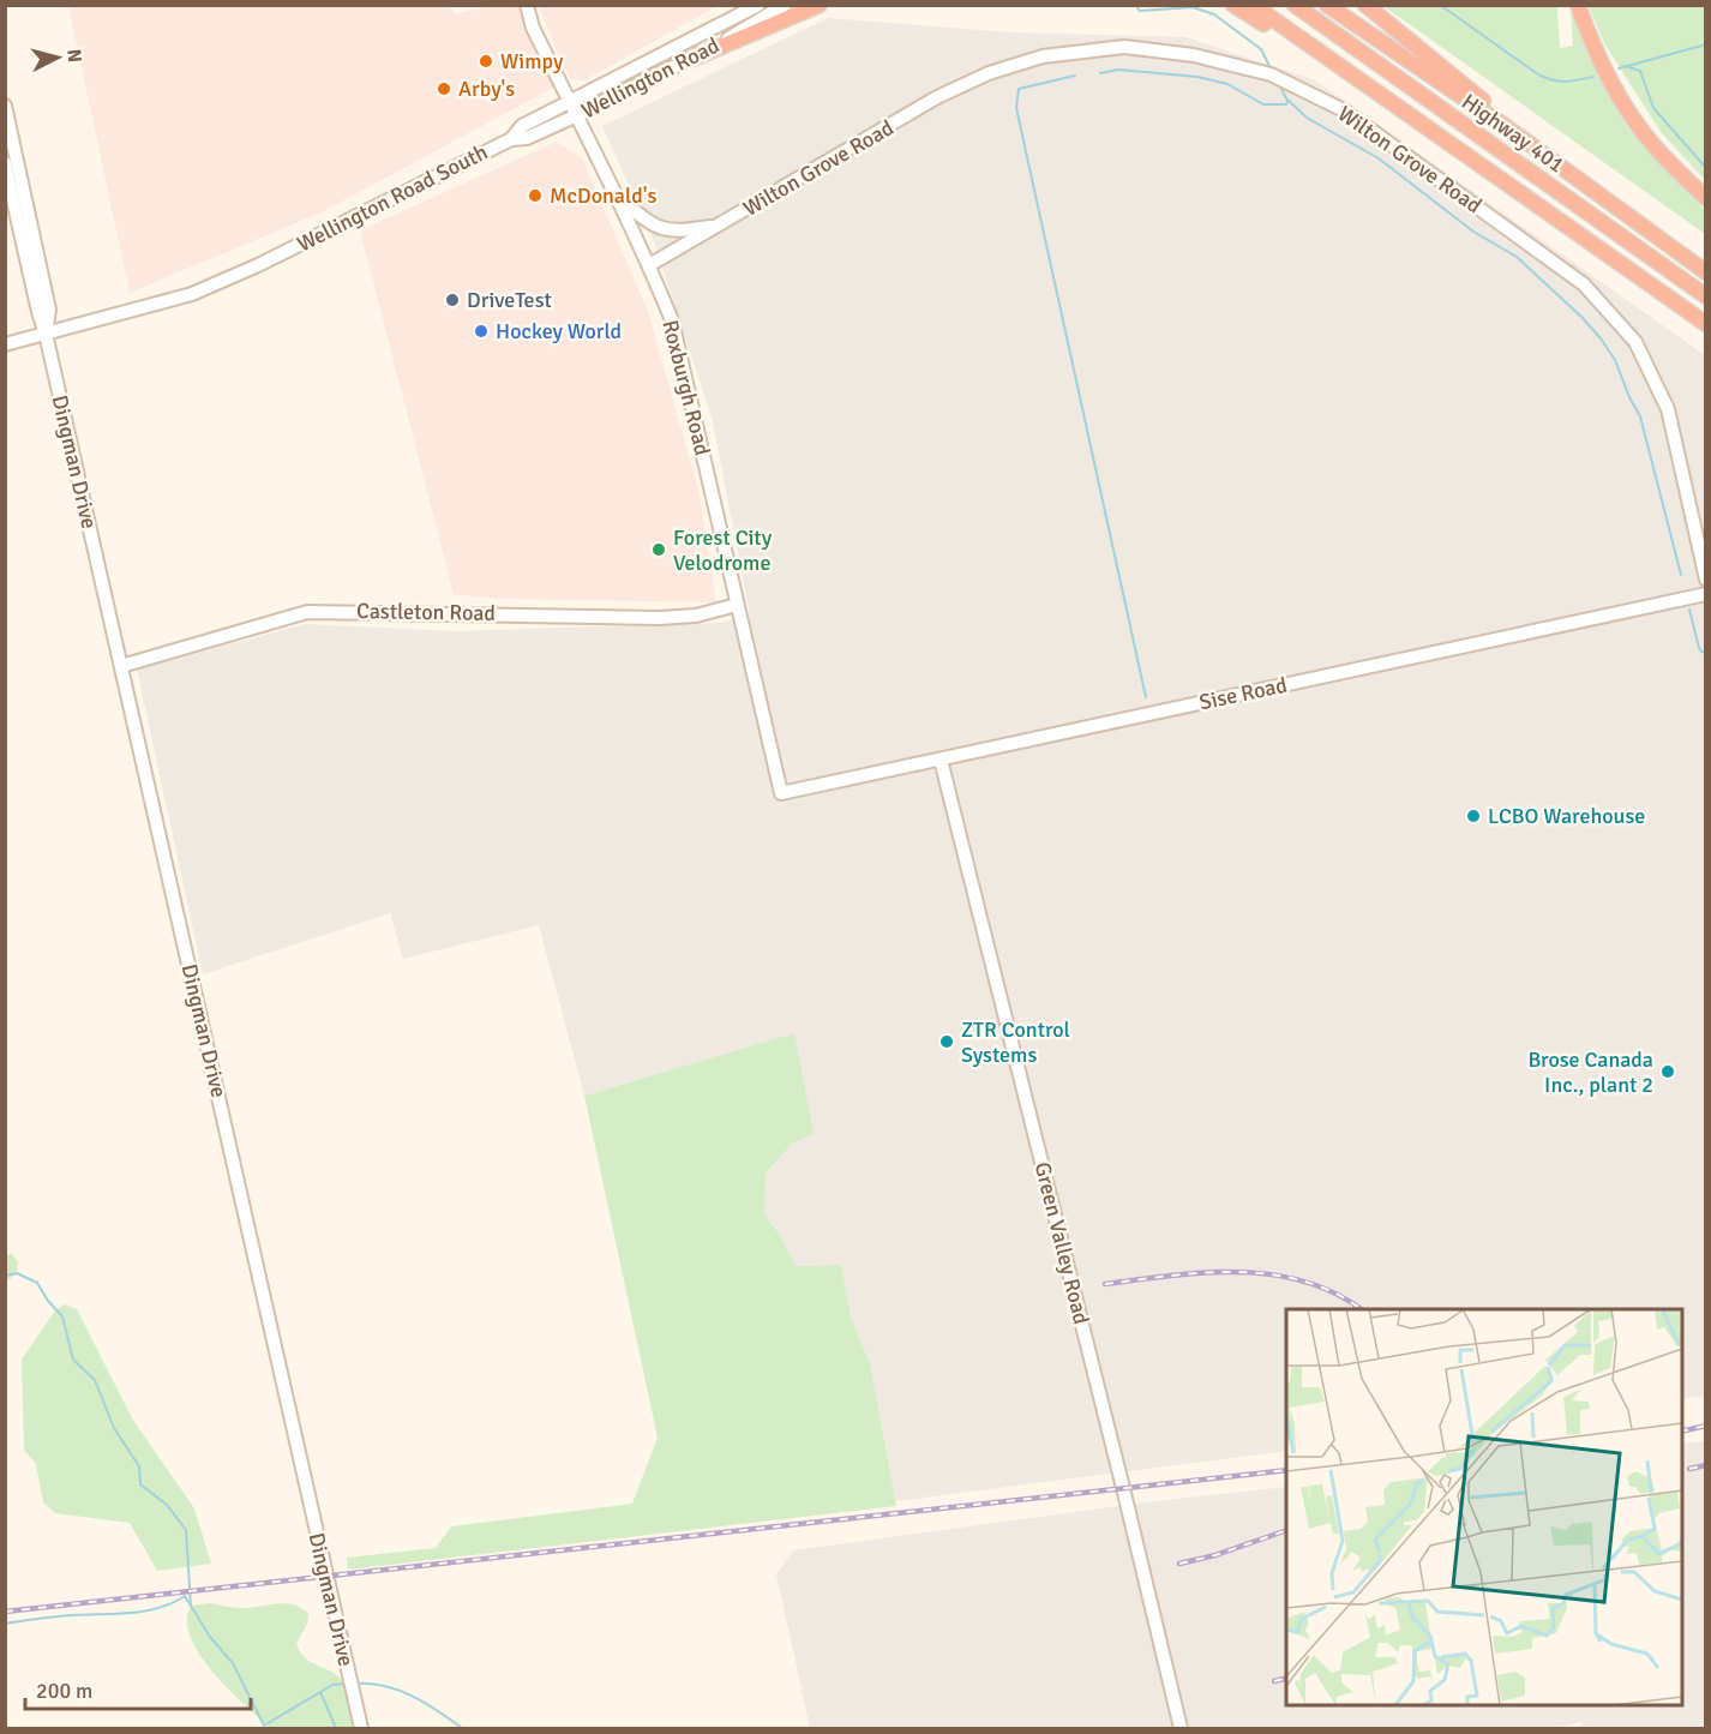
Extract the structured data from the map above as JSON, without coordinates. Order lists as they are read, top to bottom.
{
  "streets": {
    "highway": ["Highway 401"],
    "main road": [
      "Wellington Road",
      "Wilton Grove Road",
      "Wellington Road South",
      "Roxburgh Road",
      "Dingman Drive",
      "Castleton Road",
      "Sise Road",
      "Green Valley Road"
    ]
  },
  "crossings": [
    ["Wellington Road", "Wellington Road South"],
    ["Wellington Road", "Roxburgh Road"],
    ["Wilton Grove Road", "Roxburgh Road"],
    ["Wellington Road South", "Roxburgh Road"],
    ["Wellington Road South", "Dingman Drive"],
    ["Roxburgh Road", "Castleton Road"],
    ["Roxburgh Road", "Sise Road"],
    ["Dingman Drive", "Castleton Road"],
    ["Sise Road", "Green Valley Road"]
  ],
  "places": [
    "Wimpy",
    "Arby's",
    "McDonald's",
    "DriveTest",
    "Hockey World",
    "Forest City Velodrome",
    "LCBO Warehouse",
    "ZTR Control Systems",
    "Brose Canada Inc., plant 2"
  ],
  "scale_bar": "200 m",
  "north": "right"
}
